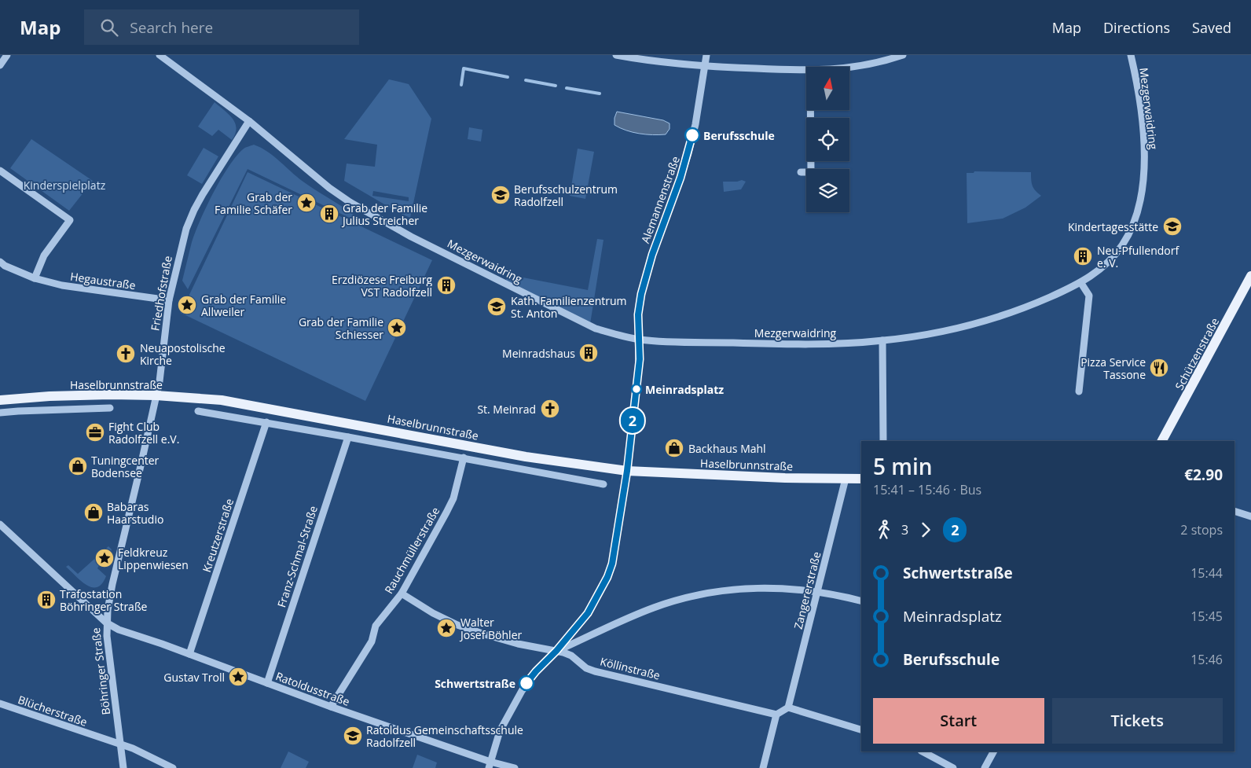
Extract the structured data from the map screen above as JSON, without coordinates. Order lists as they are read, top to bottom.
{
  "streets": {
    "main road": ["Schützenstraße", "Haselbrunnstraße"],
    "street": [
      "Mezgerwaidring",
      "Alemannenstraße",
      "Hegaustraße",
      "Friedhofstraße",
      "Kreutzerstraße",
      "Rauchmüllerstraße",
      "Franz-Schmal-Straße",
      "Zangererstraße",
      "Köllinstraße",
      "Böhringer Straße",
      "Ratoldusstraße",
      "Blücherstraße"
    ]
  },
  "crossings": [
    ["Mezgerwaidring", "Alemannenstraße"],
    ["Mezgerwaidring", "Friedhofstraße"],
    ["Alemannenstraße", "Haselbrunnstraße"],
    ["Hegaustraße", "Friedhofstraße"],
    ["Friedhofstraße", "Haselbrunnstraße"],
    ["Friedhofstraße", "Böhringer Straße"],
    ["Friedhofstraße", "Ratoldusstraße"],
    ["Haselbrunnstraße", "Zangererstraße"],
    ["Kreutzerstraße", "Ratoldusstraße"],
    ["Rauchmüllerstraße", "Köllinstraße"],
    ["Rauchmüllerstraße", "Ratoldusstraße"],
    ["Franz-Schmal-Straße", "Ratoldusstraße"],
    ["Böhringer Straße", "Ratoldusstraße"],
    ["Böhringer Straße", "Blücherstraße"]
  ],
  "parks": ["Kinderspielplatz"],
  "places": {
    "other": ["Berufsschule", "Meinradsplatz", "Schwertstraße"],
    "school or university": [
      "Berufsschulzentrum Radolfzell",
      "Kindertagesstätte",
      "Kath. Familienzentrum St. Anton",
      "Ratoldus Gemeinschaftsschule Radolfzell"
    ],
    "place": [
      "Grab der Familie Schäfer",
      "Grab der Familie Allweiler",
      "Grab der Familie Schiesser",
      "Feldkreuz Lippenwiesen",
      "Walter Josef Böhler",
      "Gustav Troll"
    ],
    "building": [
      "Grab der Familie Julius Streicher",
      "Neu-Pfullendorf e. V.",
      "Erzdiözese Freiburg VST Radolfzell",
      "Meinradshaus",
      "Trafostation Böhringer Straße"
    ],
    "church": ["Neuapostolische Kirche", "St. Meinrad"],
    "restaurant": ["Pizza Service Tassone"],
    "office": ["Fight Club Radolfzell e.V."],
    "shop": ["Backhaus Mahl", "Tuningcenter Bodensee", "Babaras Haarstudio"]
  },
  "lines": ["bus line 2"],
  "north": "top",
  "page": {
    "header": "Map",
    "search": "Search here",
    "nav": ["Map", "Directions", "Saved"],
    "on_map": "2",
    "heading": ["5 min", "15:41 – 15:46 · Bus", "€2.90"],
    "legs": ["3", "2", "2 stops"],
    "list": [
      {
        "name": "Schwertstraße",
        "value": "15:44"
      },
      {
        "name": "Meinradsplatz",
        "value": "15:45"
      },
      {
        "name": "Berufsschule",
        "value": "15:46"
      }
    ],
    "buttons": ["Start", "Tickets"]
  }
}
